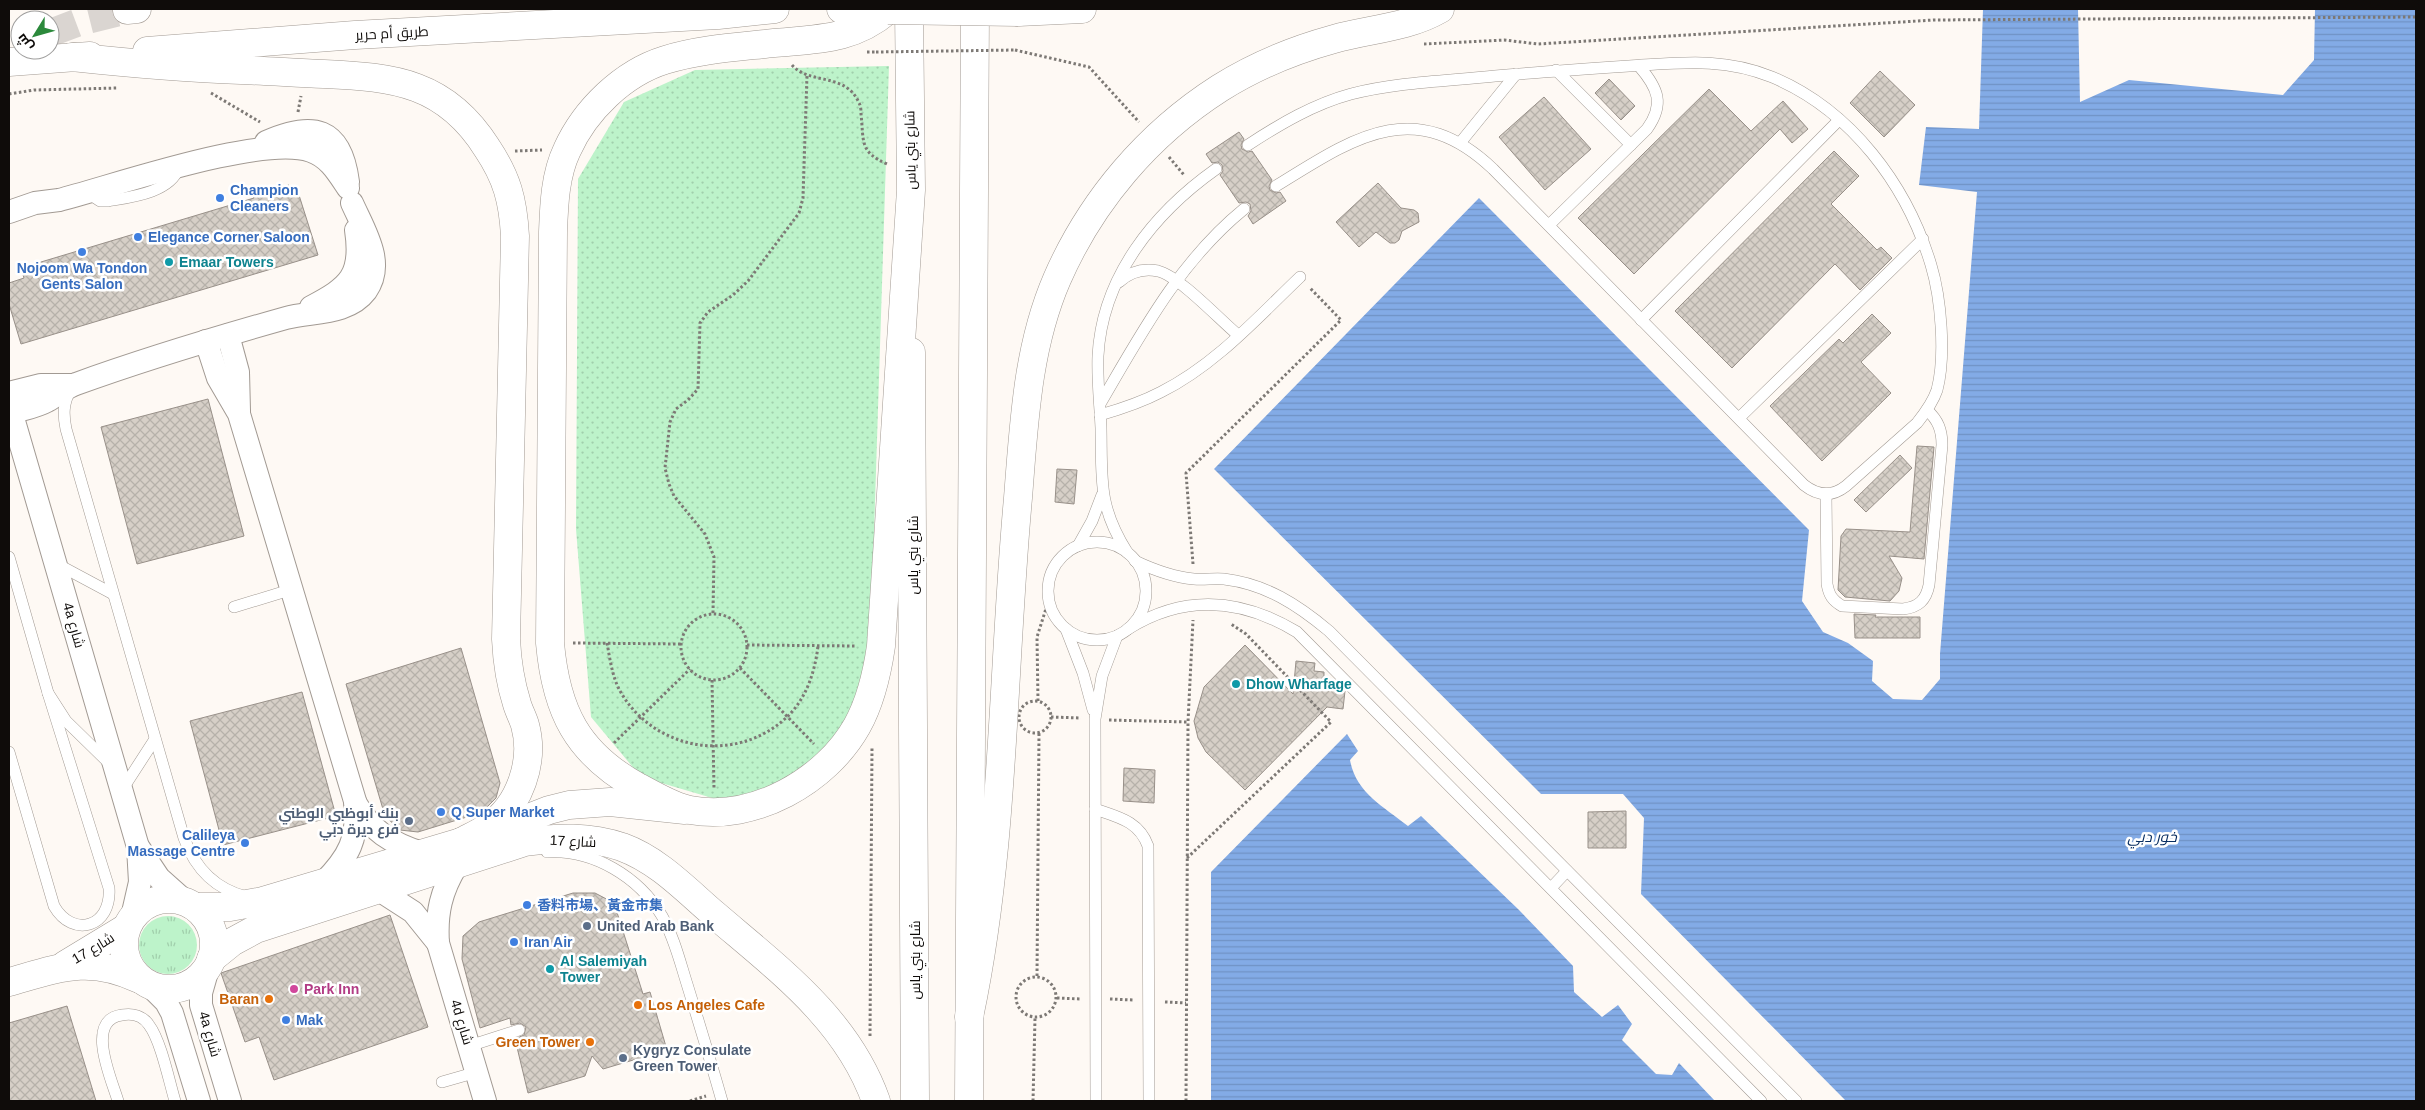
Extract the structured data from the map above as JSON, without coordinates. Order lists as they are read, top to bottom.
{
  "streets": {
    "main road": ["طريق أم حرير", "شارع بني ياس", "شارع 17"],
    "street": ["4a شارع", "4d شارع"]
  },
  "crossings": [
    ["شارع بني ياس", "شارع 17"],
    ["4a شارع", "شارع 17"],
    ["شارع 17", "4d شارع"]
  ],
  "water": ["خور دبي"],
  "places": [
    "Champion Cleaners",
    "Elegance Corner Saloon",
    "Nojoom Wa Tondon Gents Salon",
    "Emaar Towers",
    "Dhow Wharfage",
    "Q Super Market",
    "بنك أبوظبي الوطني فرع ديرة دبي",
    "Calileya Massage Centre",
    "香料市場、黃金市集",
    "United Arab Bank",
    "Iran Air",
    "Al Salemiyah Tower",
    "Park Inn",
    "Baran",
    "Los Angeles Cafe",
    "Mak",
    "Green Tower",
    "Kygryz Consulate Green Tower"
  ],
  "north": "bottom left"
}
